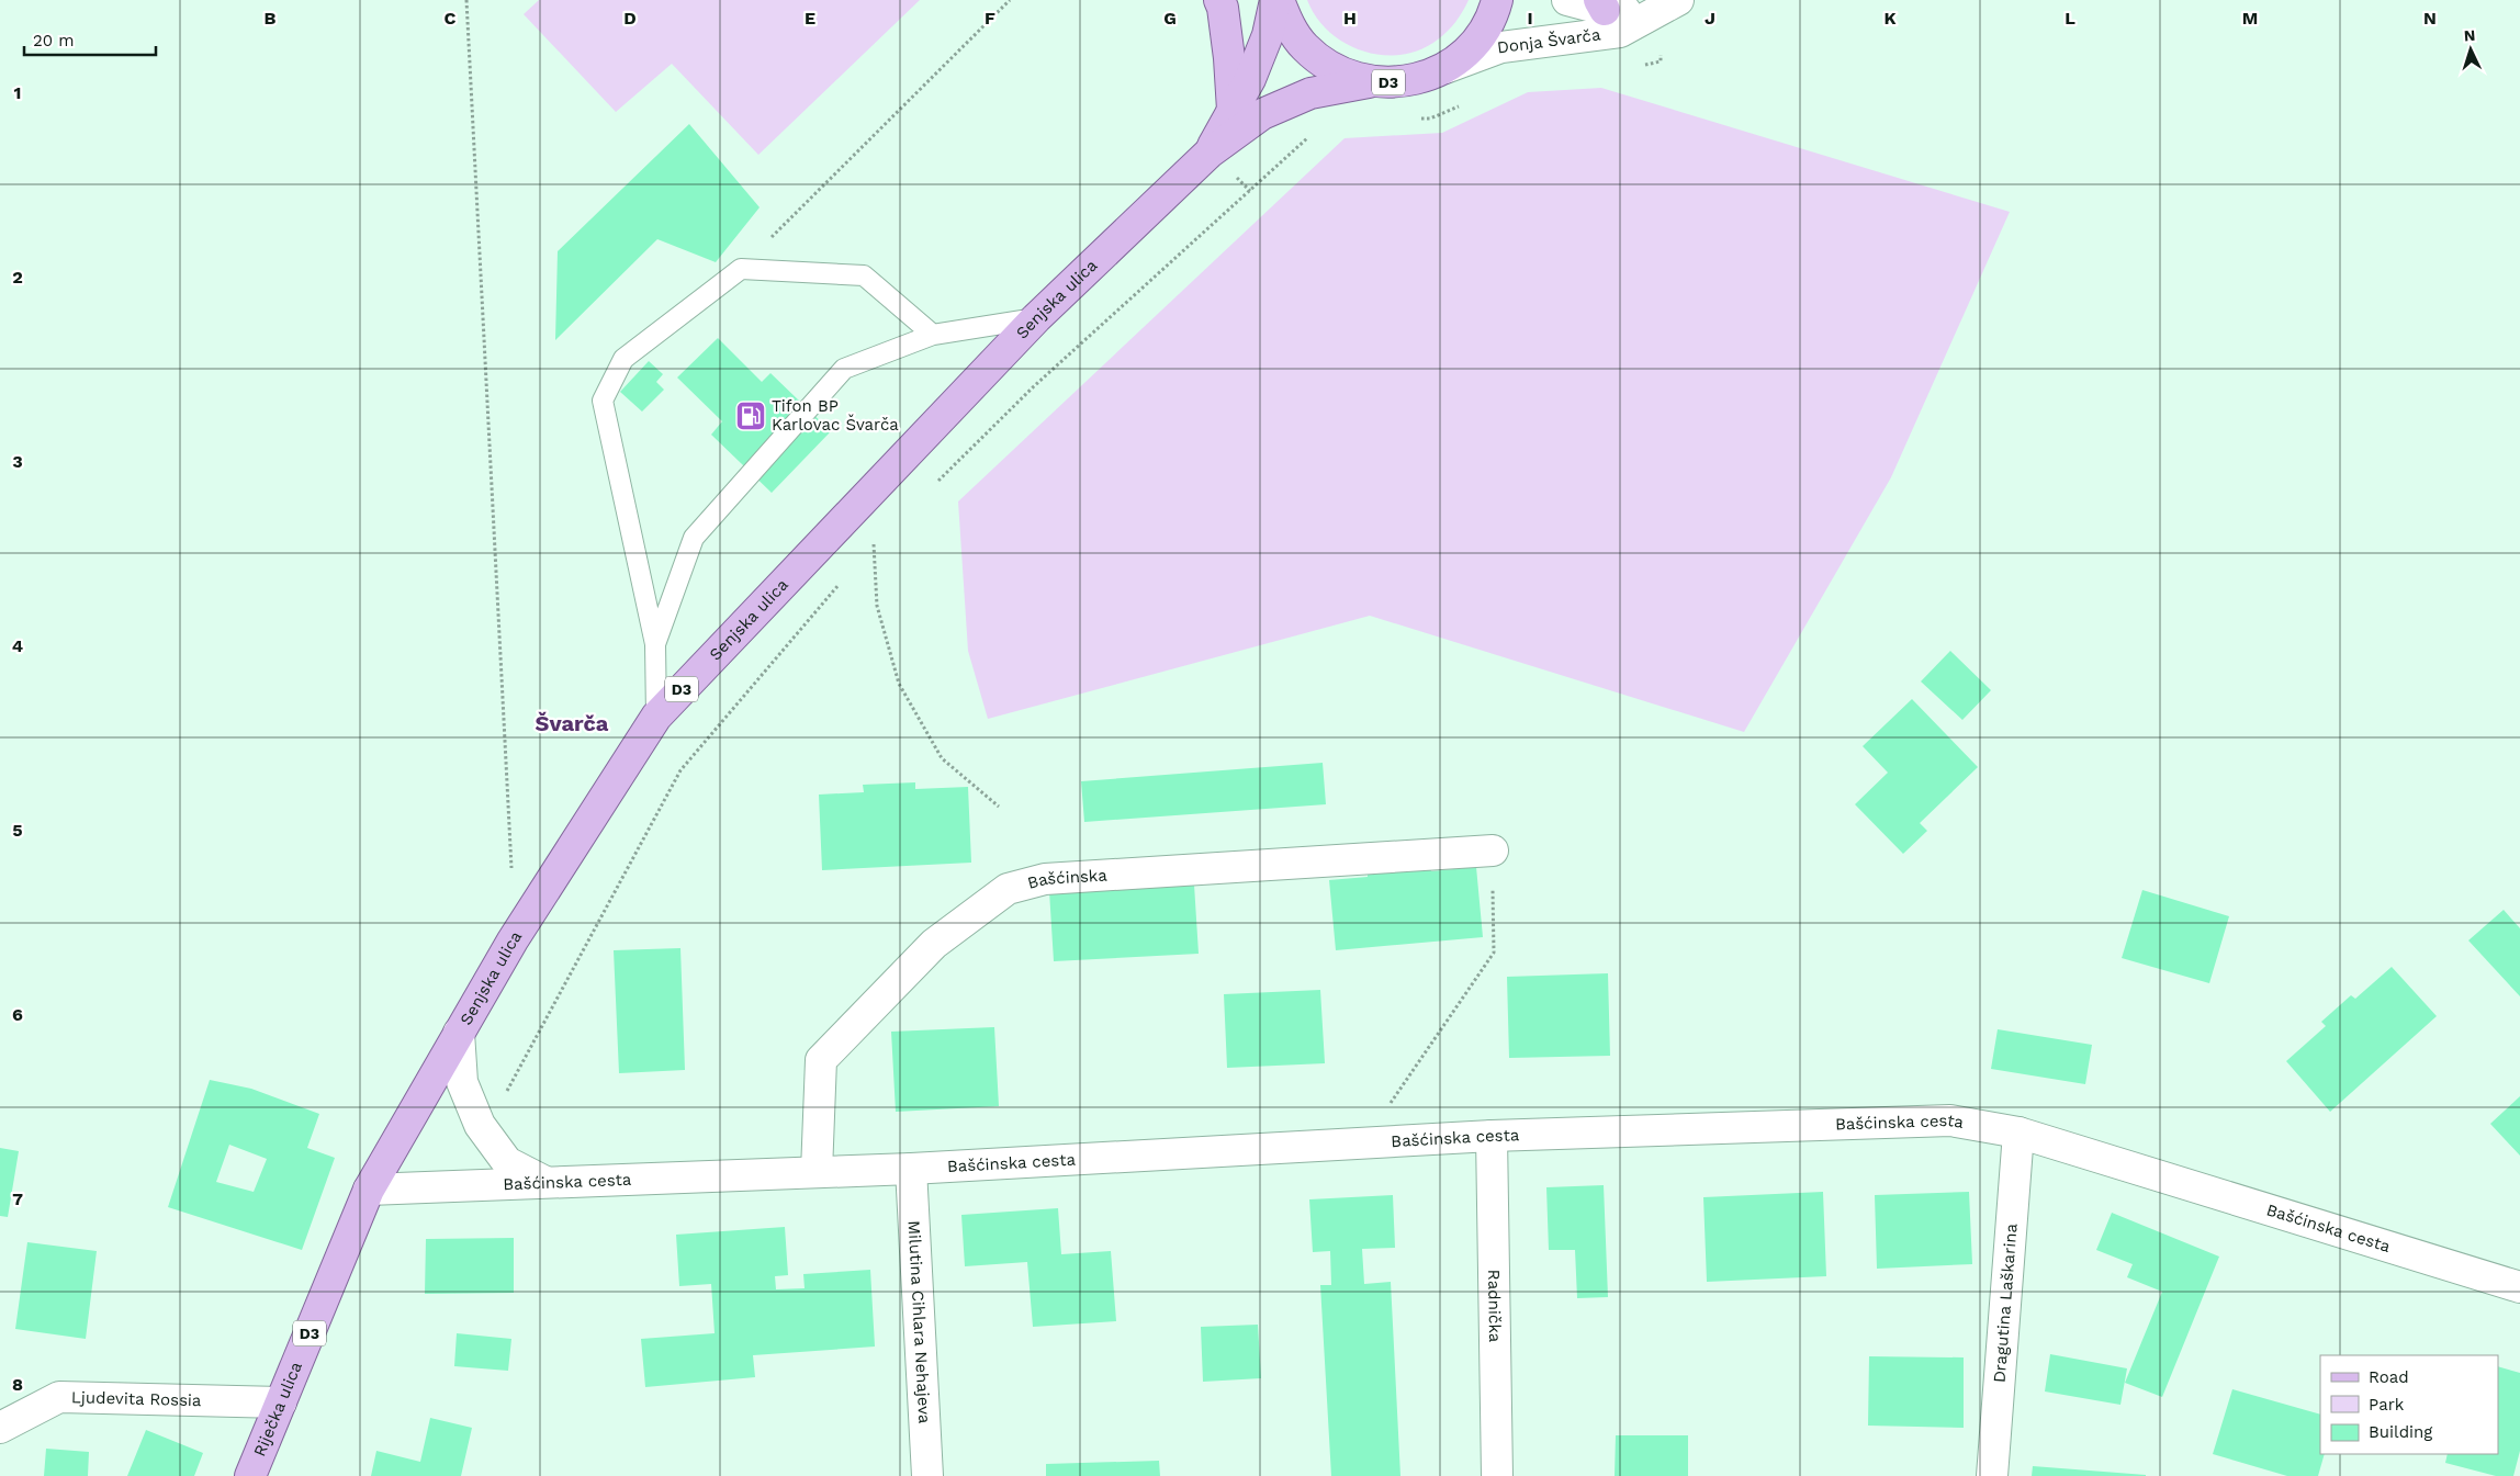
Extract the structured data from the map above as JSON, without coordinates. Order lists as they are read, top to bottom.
{
  "streets": {
    "main road": ["D3", "Senjska ulica", "Riječka ulica"],
    "street": [
      "Donja Švarča",
      "Bašćinska",
      "Bašćinska cesta",
      "Dragutina Laškarina",
      "Radnička",
      "Milutina Cihlara Nehajeva",
      "Ljudevita Rossia"
    ]
  },
  "crossings": [
    ["Donja Švarča", "D3"],
    ["D3", "Senjska ulica"],
    ["Senjska ulica", "Bašćinska cesta"],
    ["Senjska ulica", "Riječka ulica"],
    ["Bašćinska", "Bašćinska cesta"],
    ["Bašćinska cesta", "Dragutina Laškarina"],
    ["Bašćinska cesta", "Radnička"],
    ["Bašćinska cesta", "Milutina Cihlara Nehajeva"],
    ["Bašćinska cesta", "Riječka ulica"],
    ["Ljudevita Rossia", "Riječka ulica"]
  ],
  "districts": ["Švarča"],
  "places": {
    "fuel station": ["Tifon BP Karlovac Švarča"]
  },
  "legend": ["Road", "Park", "Building"],
  "scale_bar": "20 m",
  "north": "top",
  "grid": {
    "columns": [
      "B",
      "C",
      "D",
      "E",
      "F",
      "G",
      "H",
      "I",
      "J",
      "K",
      "L",
      "M",
      "N"
    ],
    "rows": [
      "1",
      "2",
      "3",
      "4",
      "5",
      "6",
      "7",
      "8"
    ]
  }
}
